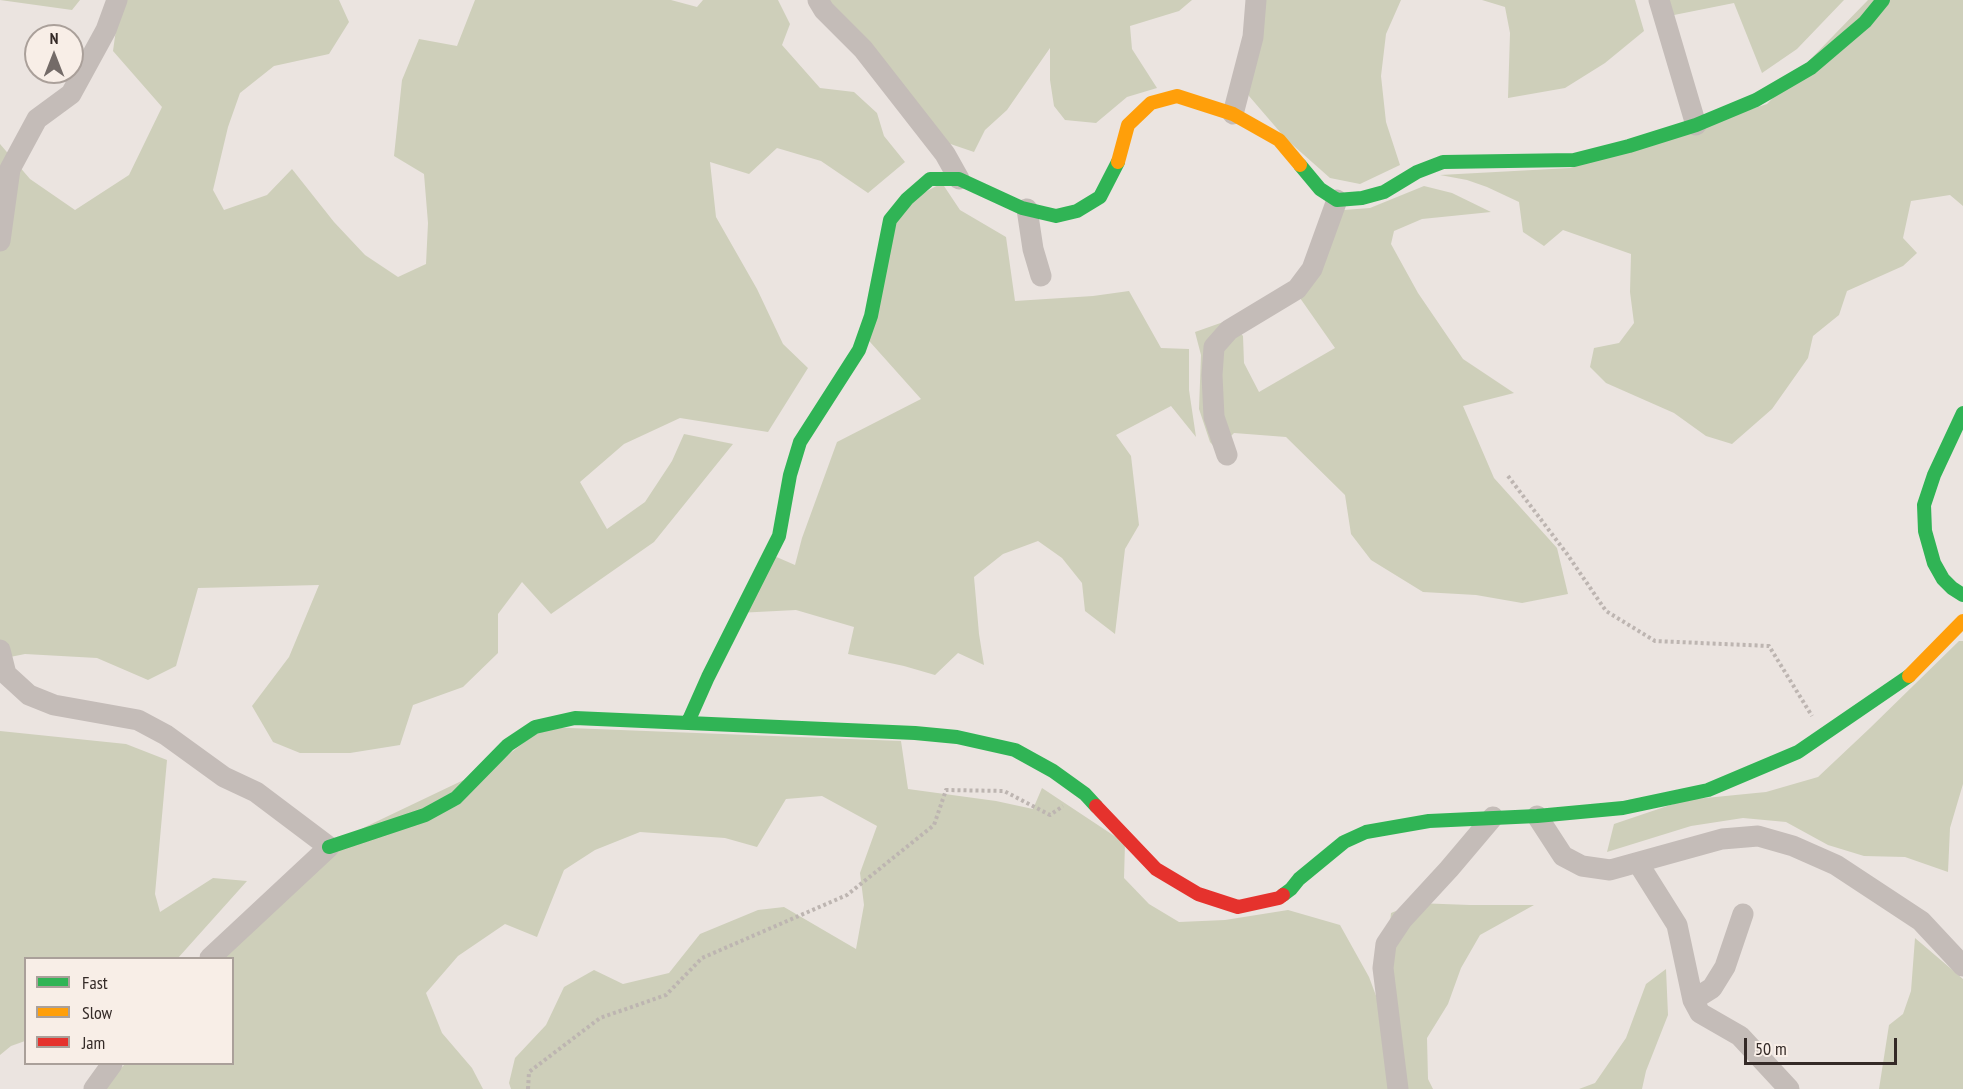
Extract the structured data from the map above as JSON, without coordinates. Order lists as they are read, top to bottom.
{
  "legend": ["Fast", "Slow", "Jam"],
  "scale_bar": "50 m",
  "north": "top"
}
